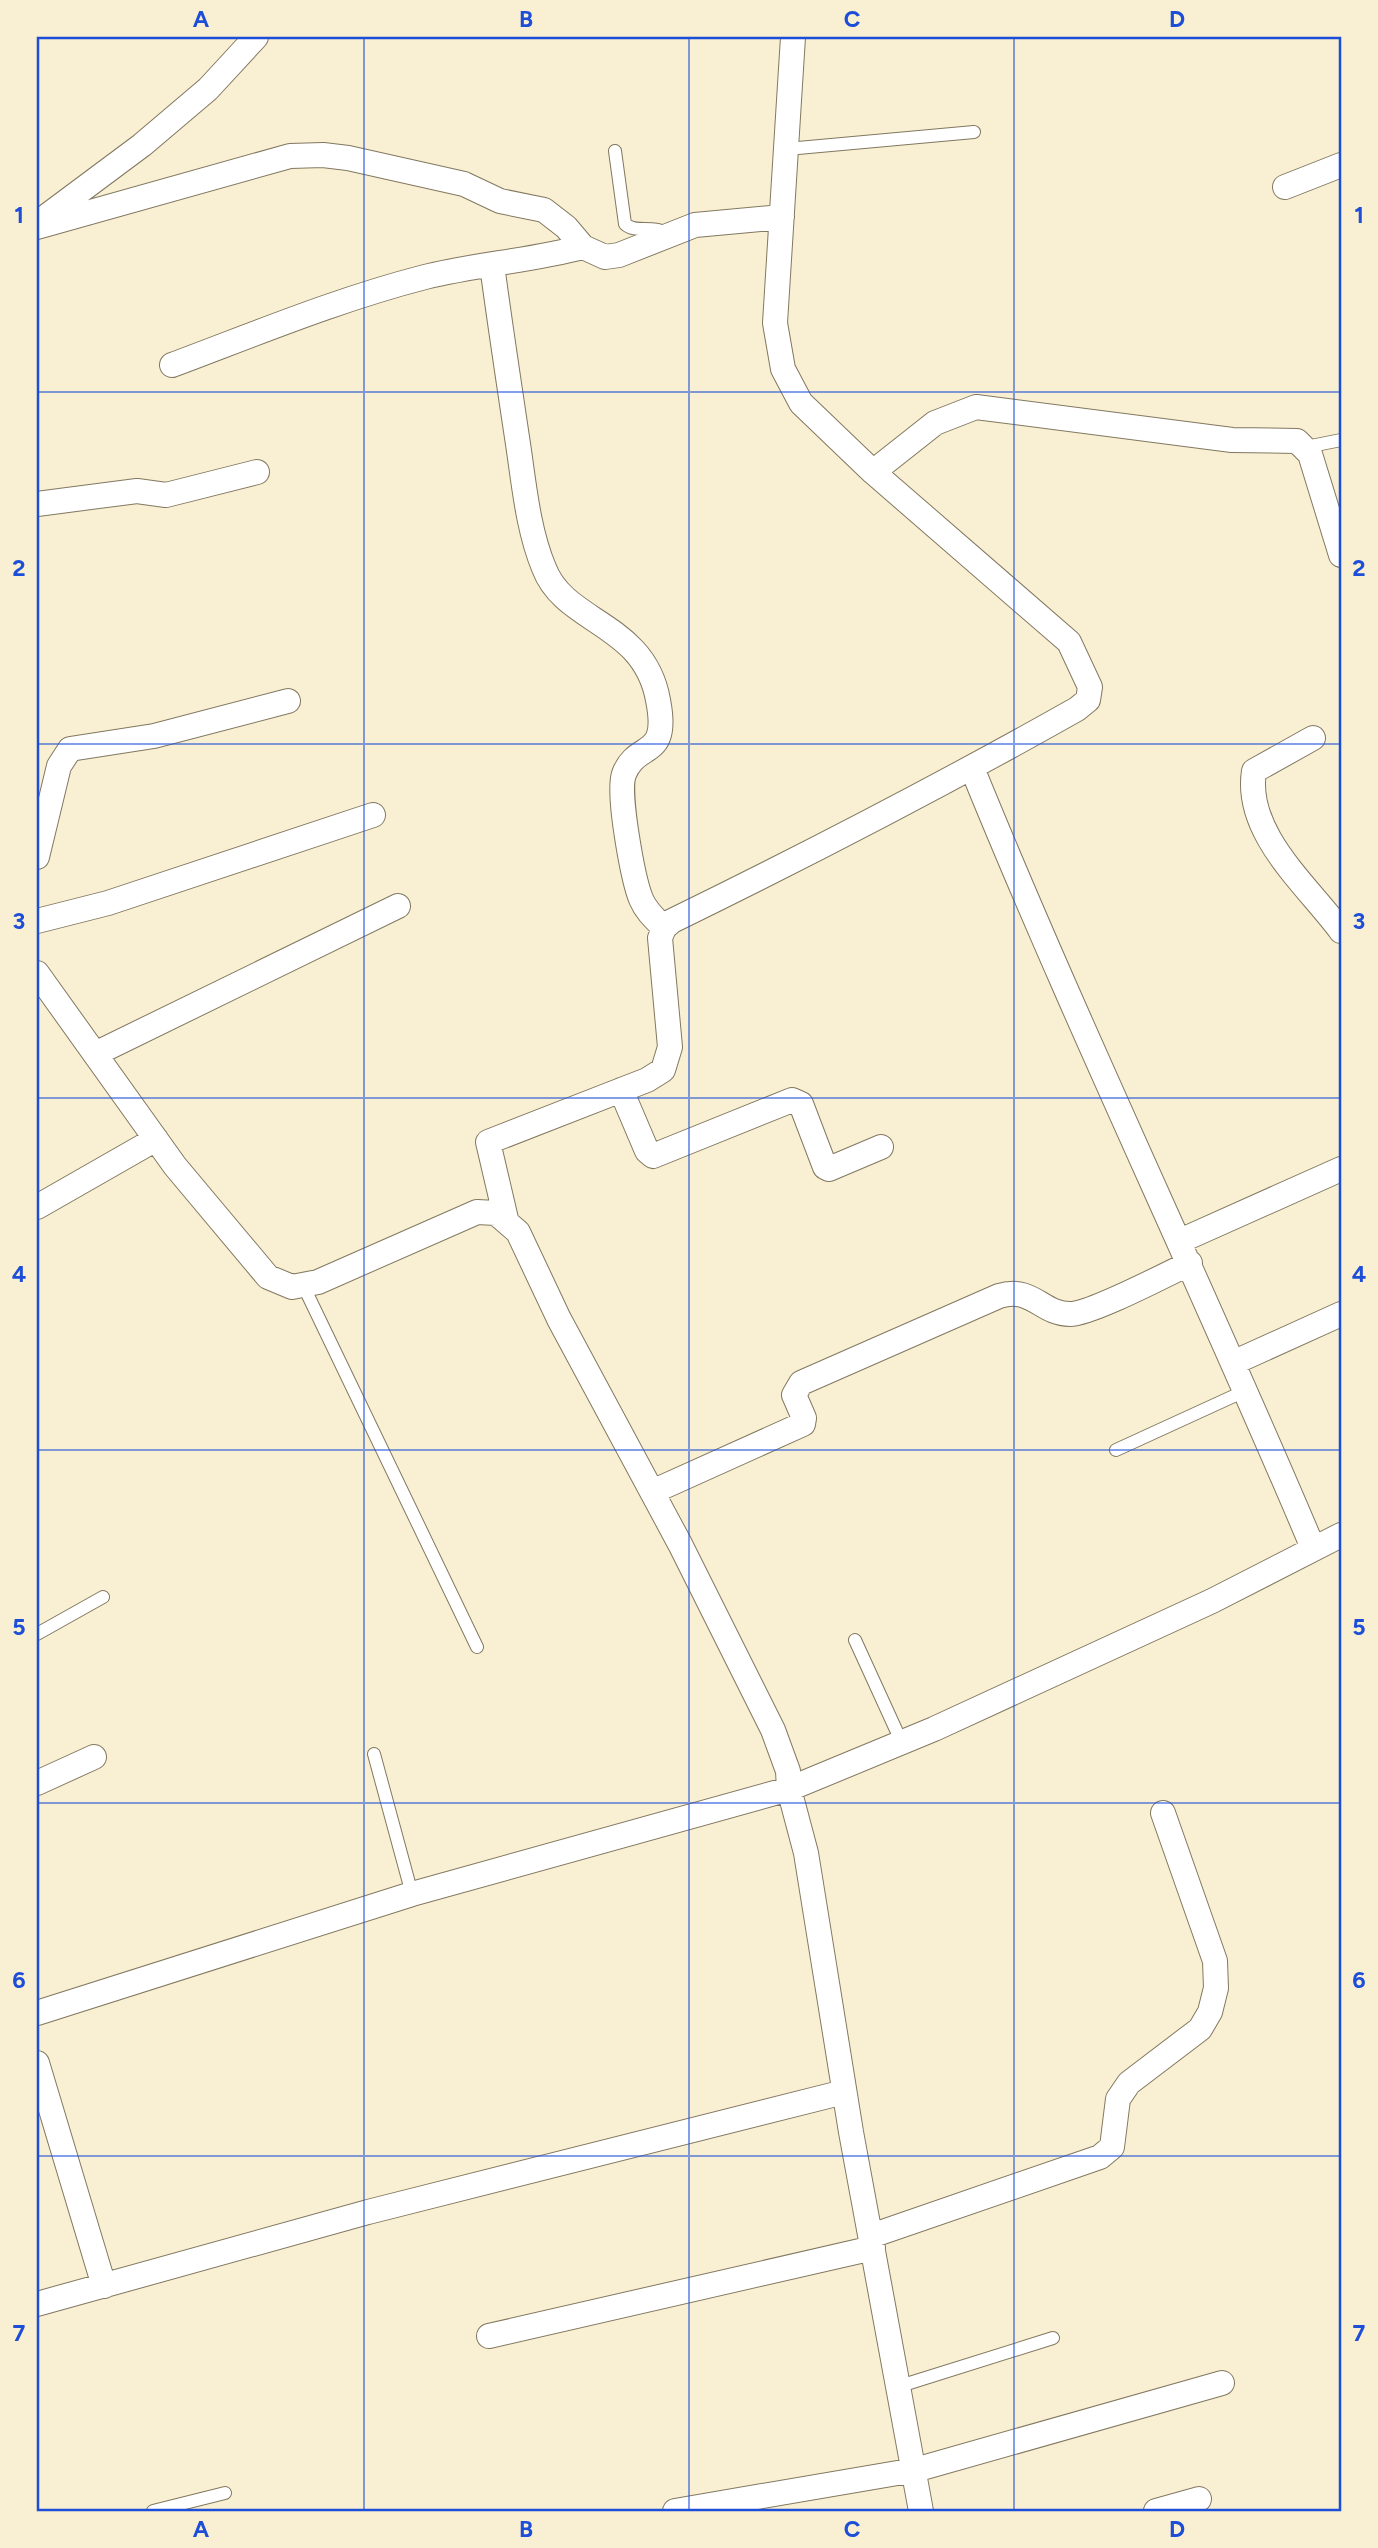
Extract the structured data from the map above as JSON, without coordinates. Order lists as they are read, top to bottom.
{
  "grid": {
    "columns": [
      "A",
      "B",
      "C",
      "D"
    ],
    "rows": [
      "1",
      "2",
      "3",
      "4",
      "5",
      "6",
      "7"
    ]
  }
}
